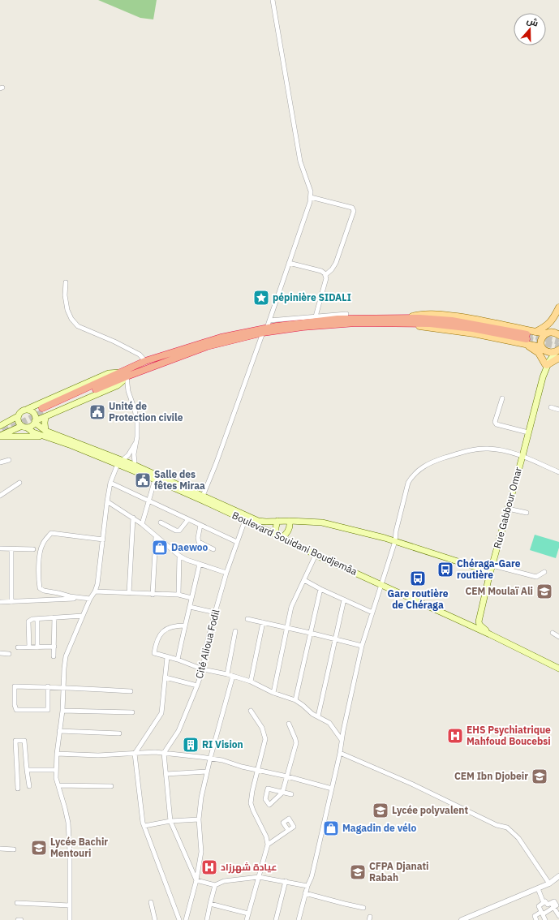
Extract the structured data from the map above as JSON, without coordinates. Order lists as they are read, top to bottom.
{
  "streets": {
    "main road": ["Rue Gabbour Omar", "Boulevard Souidani Boudjemâa"],
    "street": ["Cité Alioua Fodil"]
  },
  "crossings": [
    ["Rue Gabbour Omar", "Boulevard Souidani Boudjemâa"],
    ["Boulevard Souidani Boudjemâa", "Cité Alioua Fodil"]
  ],
  "places": {
    "place": ["pépinière SIDALI"],
    "public building": ["Unité de Protection civile", "Salle des fêtes Miraa"],
    "shop": ["Daewoo", "Magadin de vélo"],
    "bus stop": ["Chéraga-Gare routière", "Gare routière de Chéraga"],
    "school or university": [
      "CEM Moulaï Ali",
      "CEM Ibn Djobeir",
      "Lycée polyvalent",
      "Lycée Bachir Mentouri",
      "CFPA Djanati Rabah"
    ],
    "hospital": ["EHS Psychiatrique Mahfoud Boucebsi", "عيادة شهرزاد"],
    "building": ["RI Vision"]
  },
  "north": "top"
}
